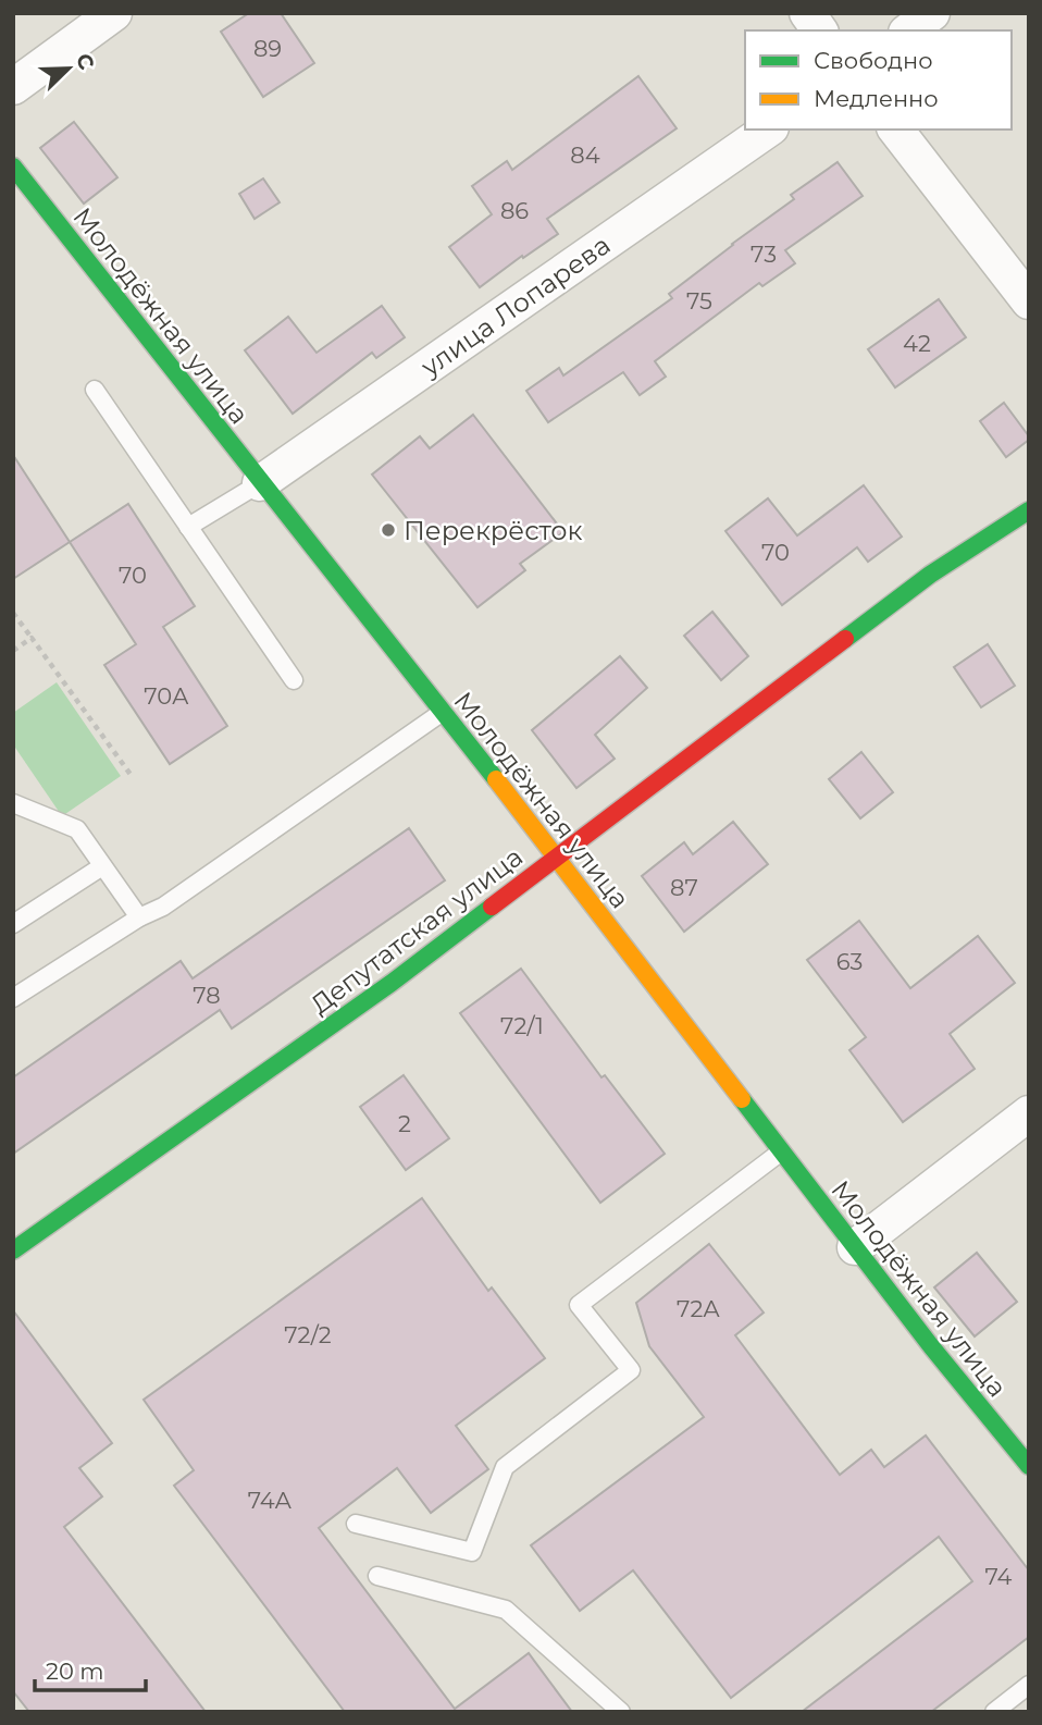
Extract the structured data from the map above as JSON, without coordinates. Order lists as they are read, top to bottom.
{
  "streets": {
    "street": ["улица Лопарева", "Молодёжная улица", "Депутатская улица"]
  },
  "crossings": [
    ["улица Лопарева", "Молодёжная улица"],
    ["Молодёжная улица", "Депутатская улица"]
  ],
  "places": ["Перекрёсток"],
  "house_numbers": [
    "89",
    "84",
    "86",
    "73",
    "75",
    "42",
    "70",
    "70",
    "70А",
    "87",
    "63",
    "78",
    "72/1",
    "2",
    "72А",
    "72/2",
    "74А",
    "74"
  ],
  "legend": ["Свободно", "Медленно"],
  "scale_bar": "20 m",
  "north": "top right"
}
